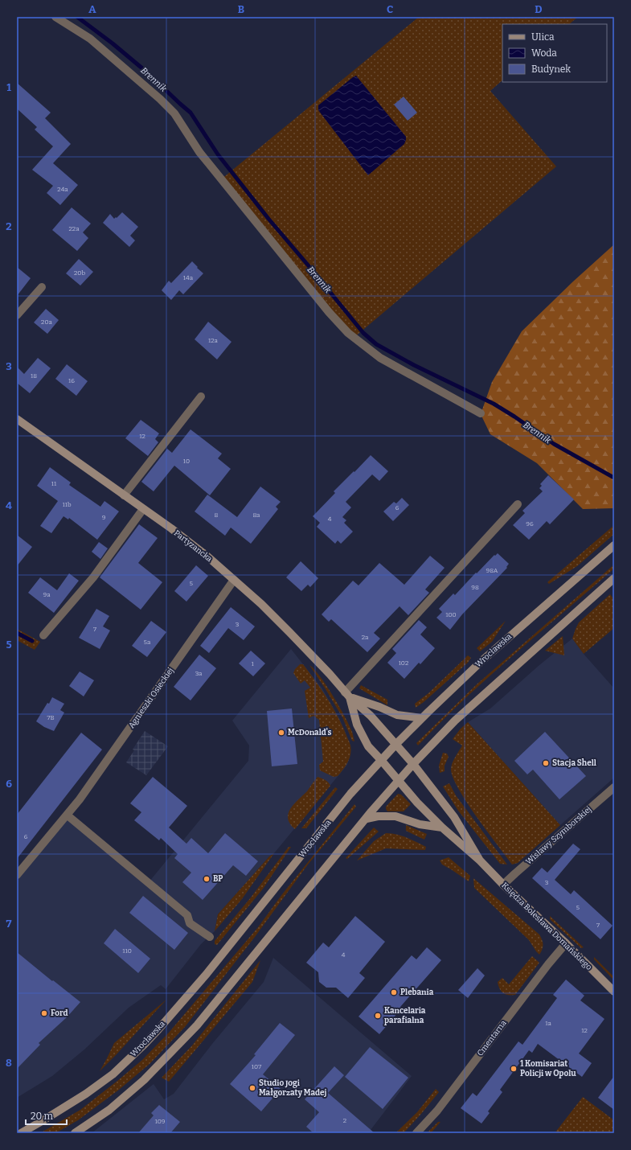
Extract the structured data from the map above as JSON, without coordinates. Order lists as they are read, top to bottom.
{
  "streets": {
    "main road": ["Partyzancka", "Wrocławska", "Księdza Bolesława Domańskiego"],
    "street": ["Agnieszki Osieckiej", "Wisławy Szymborskiej", "Cmentarna"]
  },
  "crossings": [
    ["Partyzancka", "Wrocławska"],
    ["Partyzancka", "Agnieszki Osieckiej"],
    ["Partyzancka", "Księdza Bolesława Domańskiego"],
    ["Wisławy Szymborskiej", "Księdza Bolesława Domańskiego"],
    ["Księdza Bolesława Domańskiego", "Cmentarna"]
  ],
  "water": ["Brennik"],
  "places": [
    "McDonald's",
    "Stacja Shell",
    "BP",
    "Plebania",
    "Ford",
    "Kancelaria parafialna",
    "1 Komisariat Policji w Opolu",
    "Studio Jogi Małgorzaty Madej"
  ],
  "house_numbers": [
    "24a",
    "22a",
    "20b",
    "14a",
    "20a",
    "12a",
    "18",
    "16",
    "12",
    "10",
    "11",
    "11b",
    "6",
    "8",
    "8a",
    "9",
    "4",
    "96",
    "98A",
    "5",
    "98",
    "9a",
    "100",
    "3",
    "7",
    "2a",
    "5a",
    "102",
    "1",
    "3a",
    "7B",
    "6",
    "3",
    "5",
    "7",
    "110",
    "4",
    "1a",
    "12",
    "107",
    "2",
    "109"
  ],
  "legend": ["Ulica", "Woda", "Budynek"],
  "scale_bar": "20 m",
  "grid": {
    "columns": [
      "A",
      "B",
      "C",
      "D"
    ],
    "rows": [
      "1",
      "2",
      "3",
      "4",
      "5",
      "6",
      "7",
      "8"
    ]
  }
}
